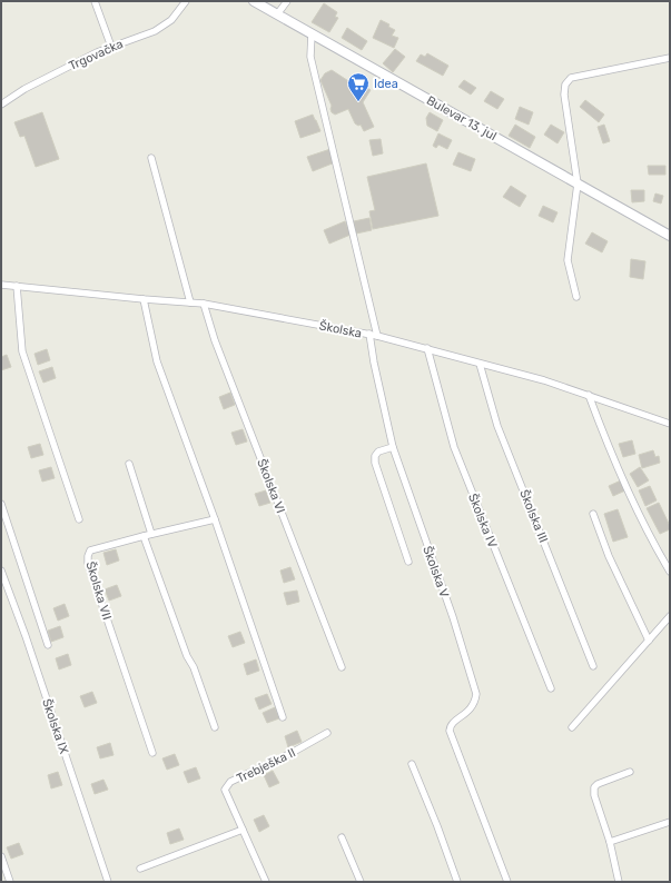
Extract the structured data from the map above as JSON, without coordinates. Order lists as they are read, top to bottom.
{
  "streets": {
    "street": [
      "Trgovačka",
      "Bulevar 13. jul",
      "Školska",
      "Školska VI",
      "Školska III",
      "Školska IV",
      "Školska V",
      "Školska VII",
      "Školska IX",
      "Trebješka II"
    ]
  },
  "crossings": [
    ["Školska", "Školska VI"],
    ["Školska", "Školska III"],
    ["Školska", "Školska IV"],
    ["Školska", "Školska V"]
  ],
  "places": {
    "supermarket": ["Idea"]
  }
}
